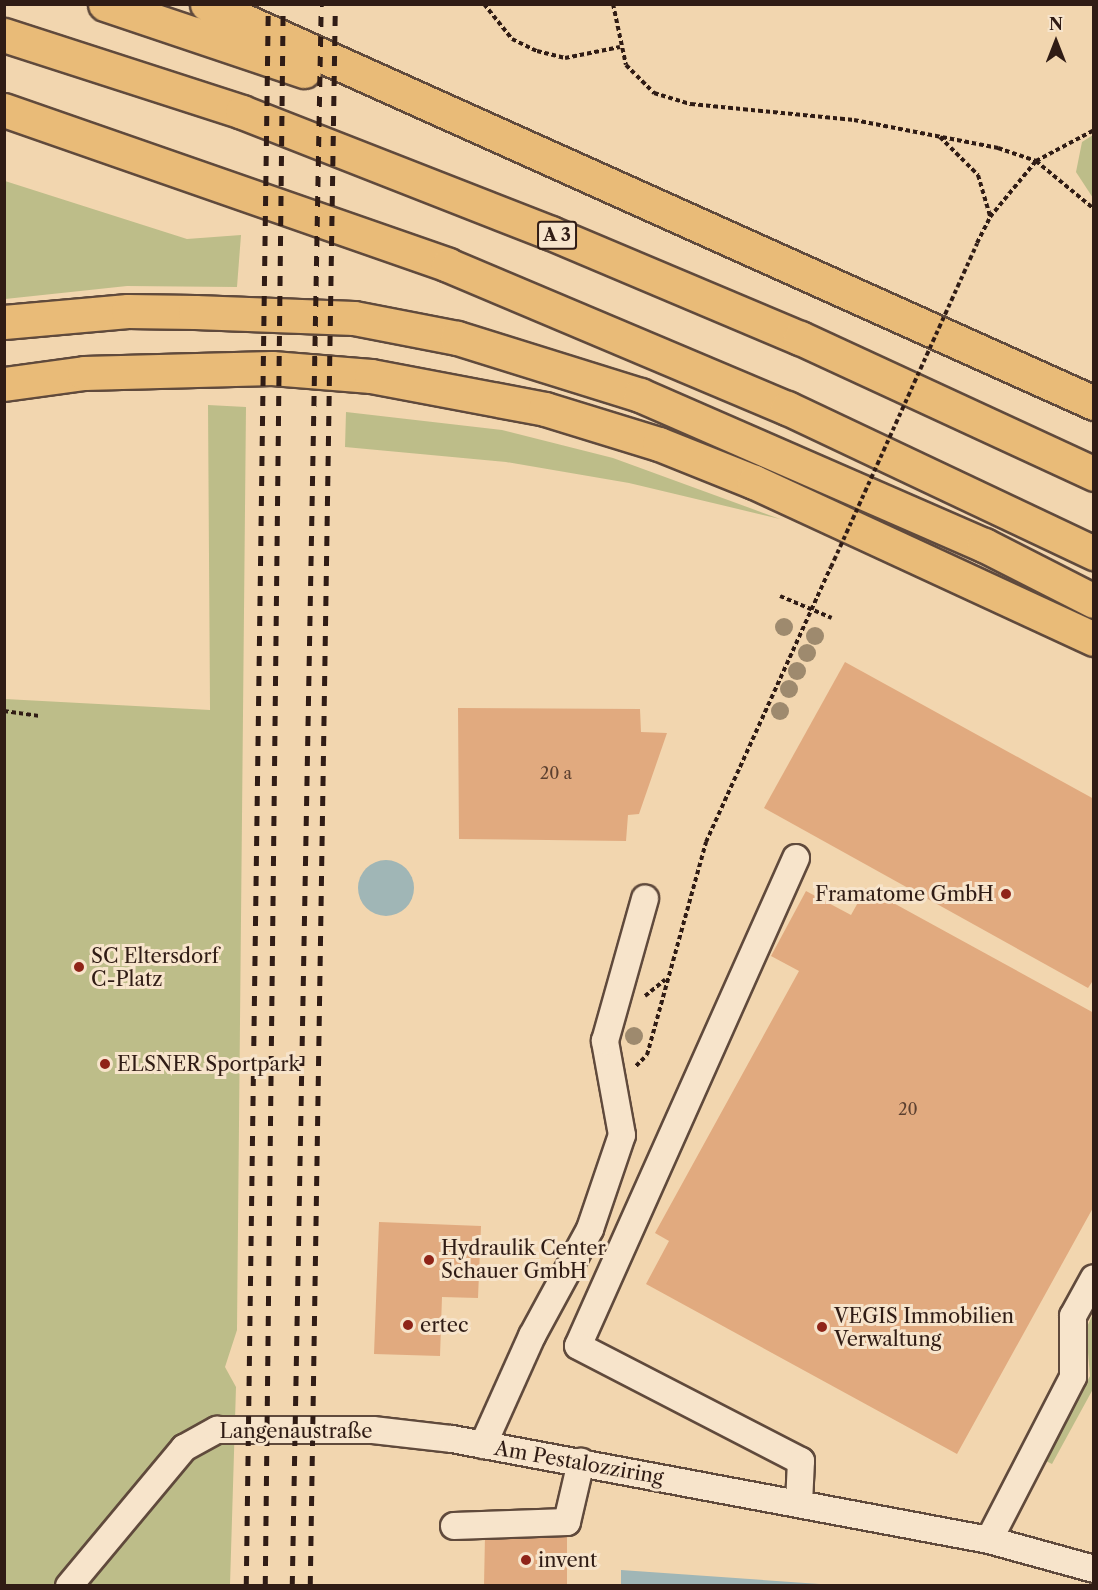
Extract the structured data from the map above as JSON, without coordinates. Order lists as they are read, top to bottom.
{
  "streets": {
    "highway": ["A 3"],
    "street": ["Langenaustraße", "Am Pestalozziring"]
  },
  "crossings": [
    ["Langenaustraße", "Am Pestalozziring"]
  ],
  "places": [
    "Framatome GmbH",
    "SC Eltersdorf C-Platz",
    "ELSNER Sportpark",
    "Hydraulik Center Schauer GmbH",
    "ertec",
    "VEGIS Immobilien Verwaltung",
    "invent"
  ],
  "house_numbers": ["20 a", "20"],
  "north": "top"
}
